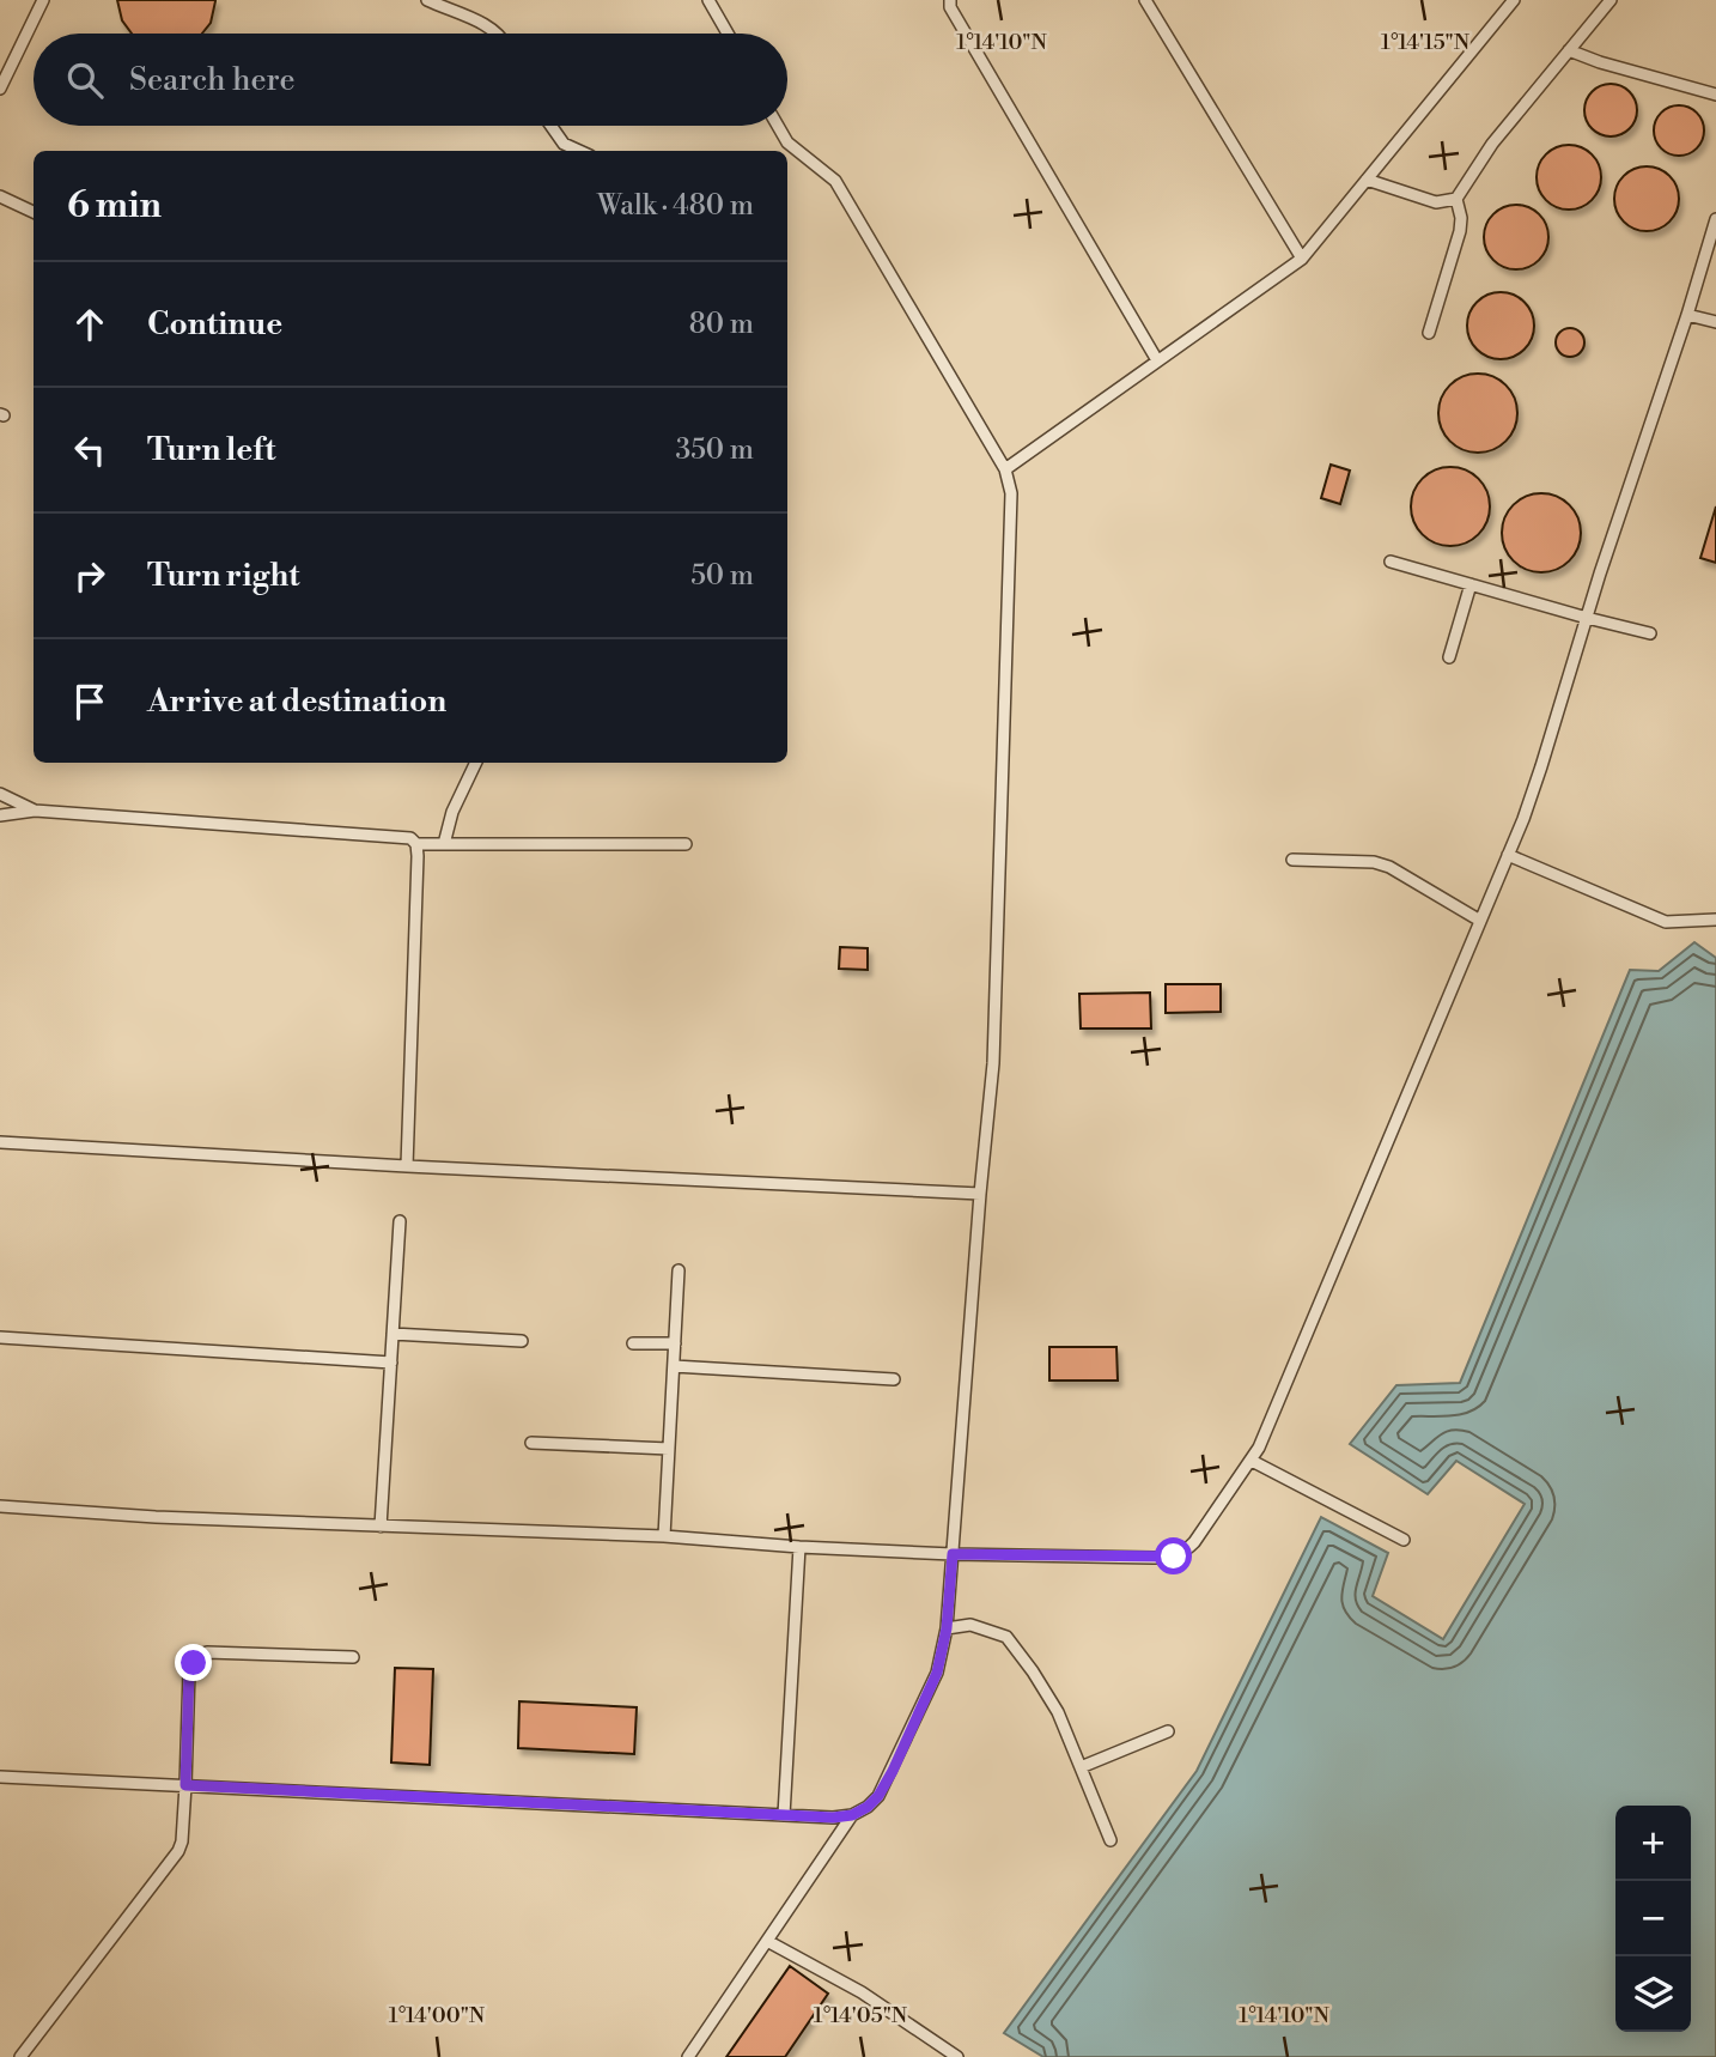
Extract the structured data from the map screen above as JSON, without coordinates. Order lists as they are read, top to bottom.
{
  "page": {
    "search": "Search here",
    "heading": ["6 min", "Walk · 480 m"],
    "list": [
      ["Continue", "80 m"],
      ["Turn left", "350 m"],
      ["Turn right", "50 m"],
      "Arrive at destination"
    ],
    "map_buttons": ["+", "−"]
  },
  "coordinates": [
    "1°14'10\"N",
    "1°14'15\"N",
    "1°14'00\"N",
    "1°14'05\"N"
  ]
}
